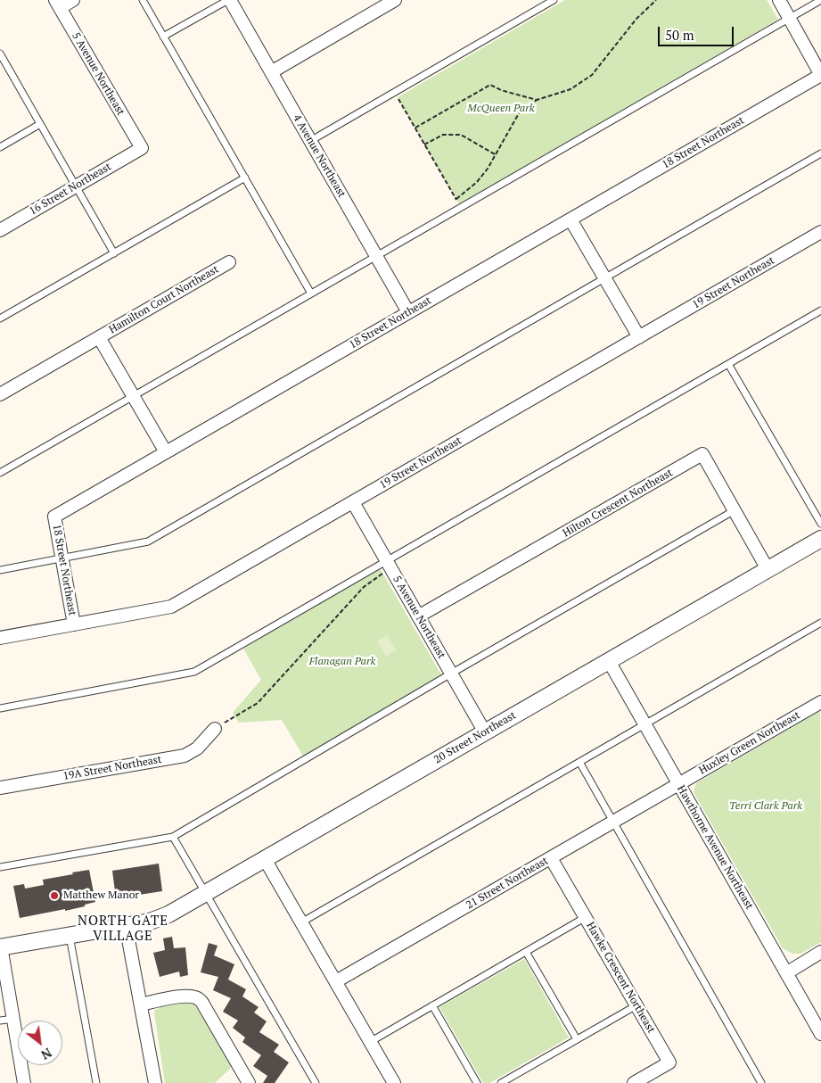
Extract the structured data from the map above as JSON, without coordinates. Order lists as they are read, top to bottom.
{
  "streets": {
    "street": [
      "5 Avenue Northeast",
      "18 Street Northeast",
      "4 Avenue Northeast",
      "16 Street Northeast",
      "19 Street Northeast",
      "Hamilton Court Northeast",
      "Hilton Crescent Northeast",
      "20 Street Northeast",
      "Huxley Green Northeast",
      "19A Street Northeast",
      "Hawthorne Avenue Northeast",
      "21 Street Northeast",
      "Hawke Crescent Northeast"
    ]
  },
  "crossings": [
    ["5 Avenue Northeast", "16 Street Northeast"],
    ["5 Avenue Northeast", "19 Street Northeast"],
    ["5 Avenue Northeast", "Hilton Crescent Northeast"],
    ["5 Avenue Northeast", "20 Street Northeast"],
    ["18 Street Northeast", "4 Avenue Northeast"],
    ["18 Street Northeast", "19 Street Northeast"],
    ["18 Street Northeast", "Hamilton Court Northeast"],
    ["Hilton Crescent Northeast", "20 Street Northeast"],
    ["20 Street Northeast", "Hawthorne Avenue Northeast"],
    ["Huxley Green Northeast", "Hawthorne Avenue Northeast"],
    ["Huxley Green Northeast", "21 Street Northeast"],
    ["Hawthorne Avenue Northeast", "21 Street Northeast"],
    ["21 Street Northeast", "Hawke Crescent Northeast"]
  ],
  "districts": ["NORTH GATE VILLAGE"],
  "parks": ["McQueen Park", "Flanagan Park", "Terri Clark Park"],
  "places": ["Matthew Manor"],
  "scale_bar": "50 m",
  "north": "bottom right"
}
